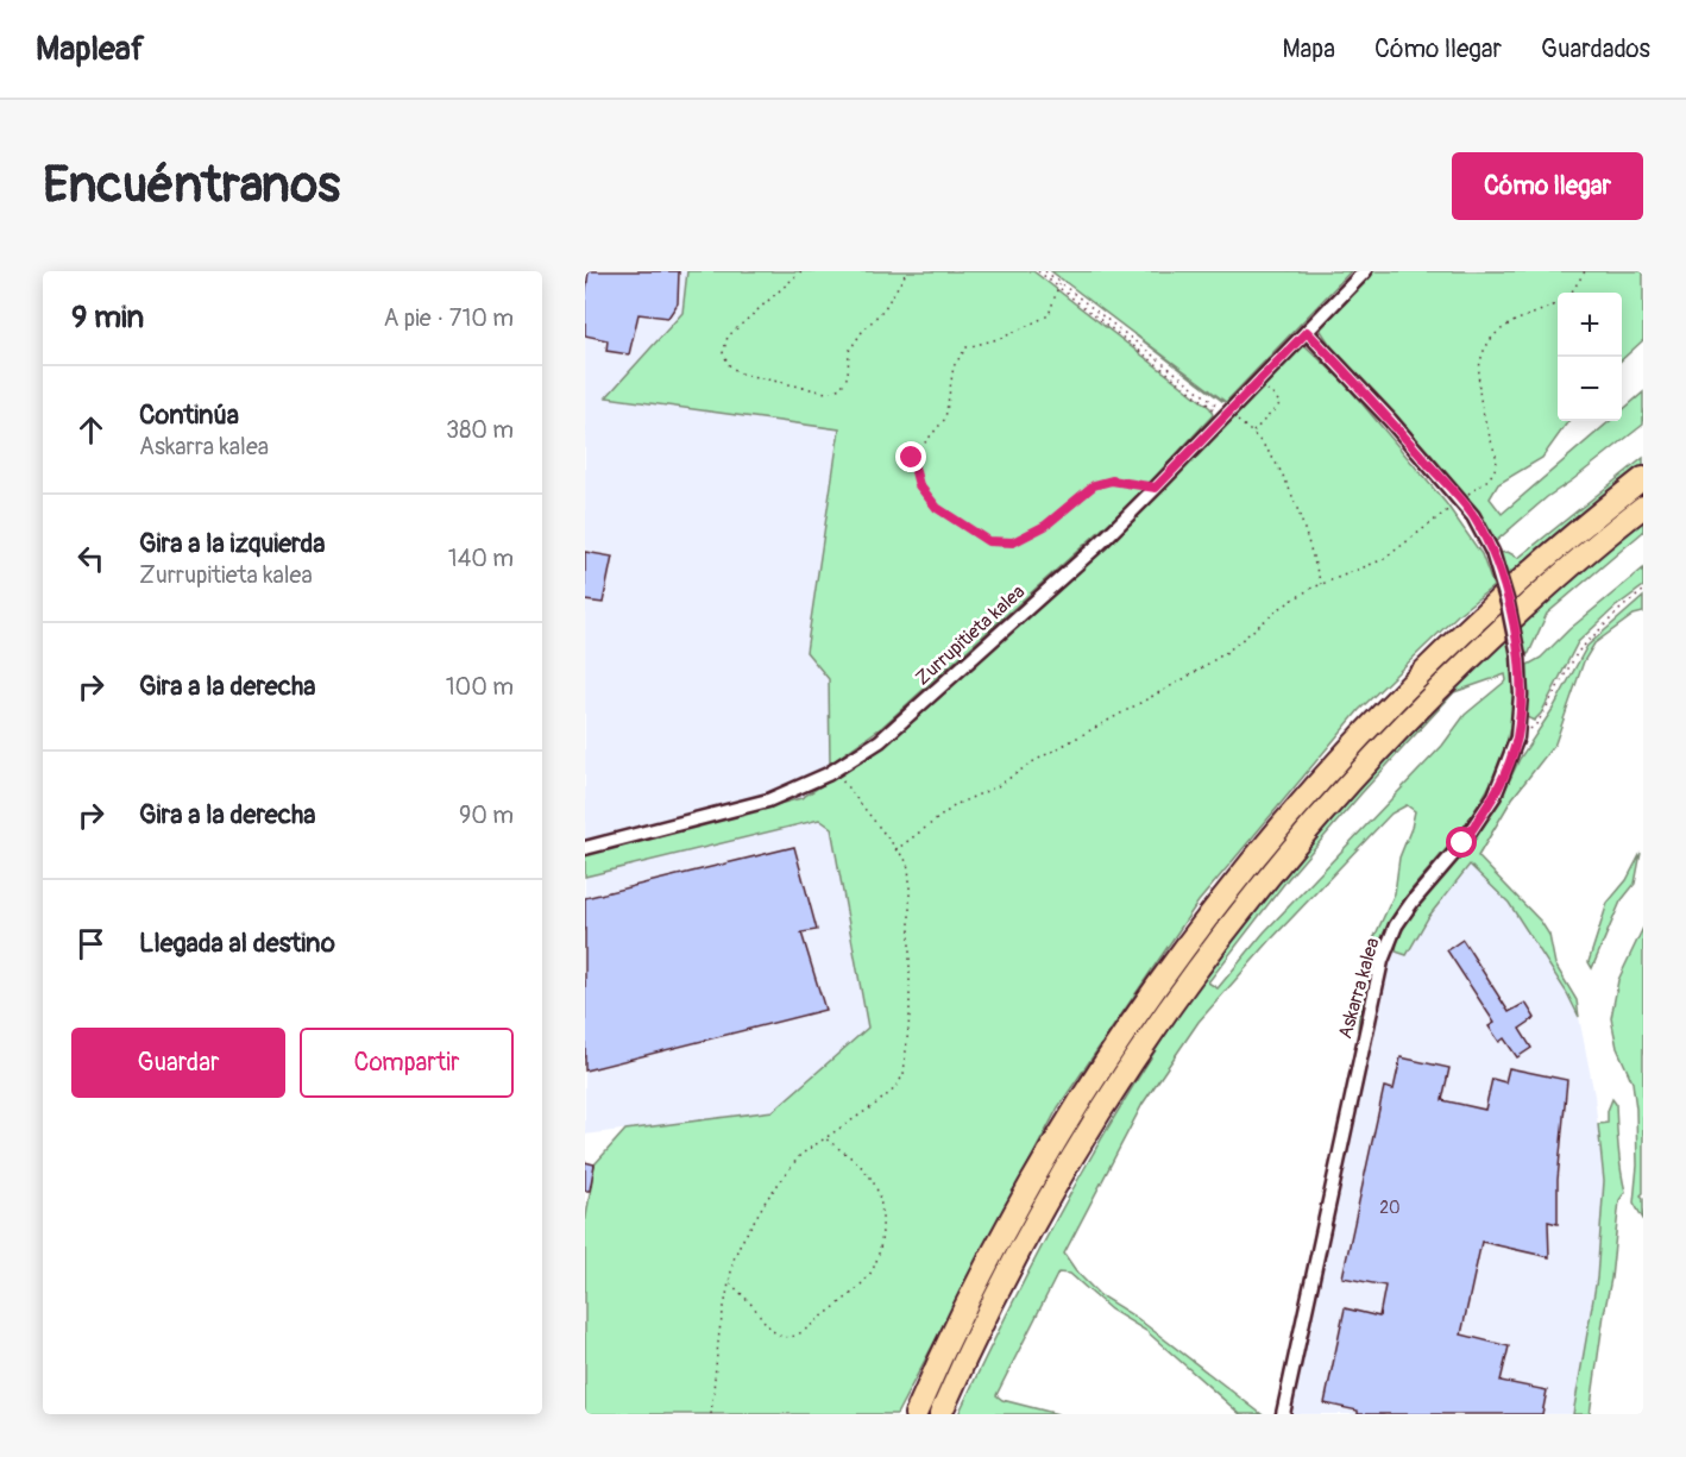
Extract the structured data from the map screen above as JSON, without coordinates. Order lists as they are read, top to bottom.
{
  "streets": {
    "street": ["Zurrupitieta kalea", "Askarra kalea"]
  },
  "crossings": [
    ["Zurrupitieta kalea", "Askarra kalea"]
  ],
  "house_numbers": ["20"],
  "page": {
    "header": "Mapleaf",
    "nav": ["Mapa", "Cómo llegar", "Guardados"],
    "buttons": [
      "Cómo llegar",
      ["Guardar", "Compartir"]
    ],
    "title": "Encuéntranos",
    "heading": ["9 min", "A pie · 710 m"],
    "map_buttons": ["+", "−"],
    "list": [
      ["Continúa", "Askarra kalea", "380 m"],
      ["Gira a la izquierda", "Zurrupitieta kalea", "140 m"],
      ["Gira a la derecha", "100 m"],
      ["Gira a la derecha", "90 m"],
      "Llegada al destino"
    ]
  }
}
